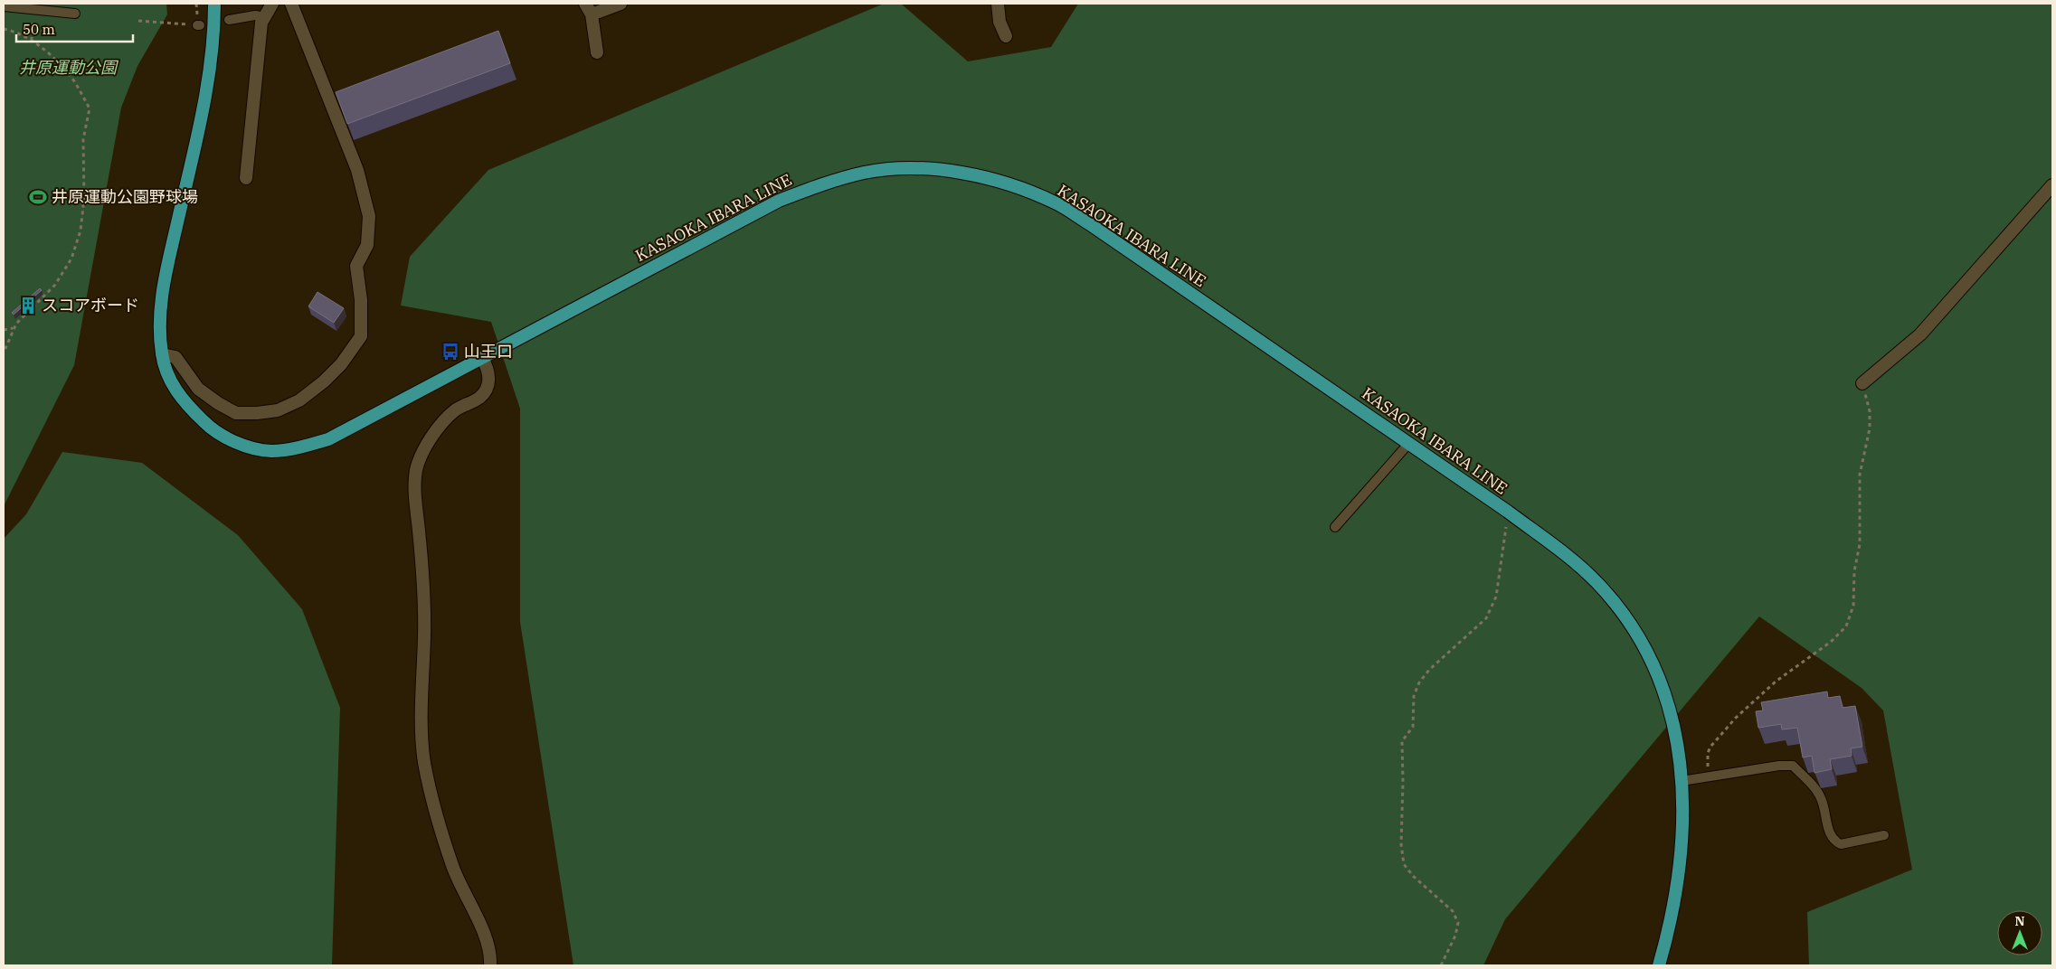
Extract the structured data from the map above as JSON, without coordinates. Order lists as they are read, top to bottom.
{
  "streets": {
    "main road": ["KASAOKA IBARA LINE"]
  },
  "parks": ["井原運動公園"],
  "places": {
    "sports": ["井原運動公園野球場"],
    "building": ["スコアボード"],
    "bus stop": ["山王口"]
  },
  "scale_bar": "50 m",
  "north": "top"
}
